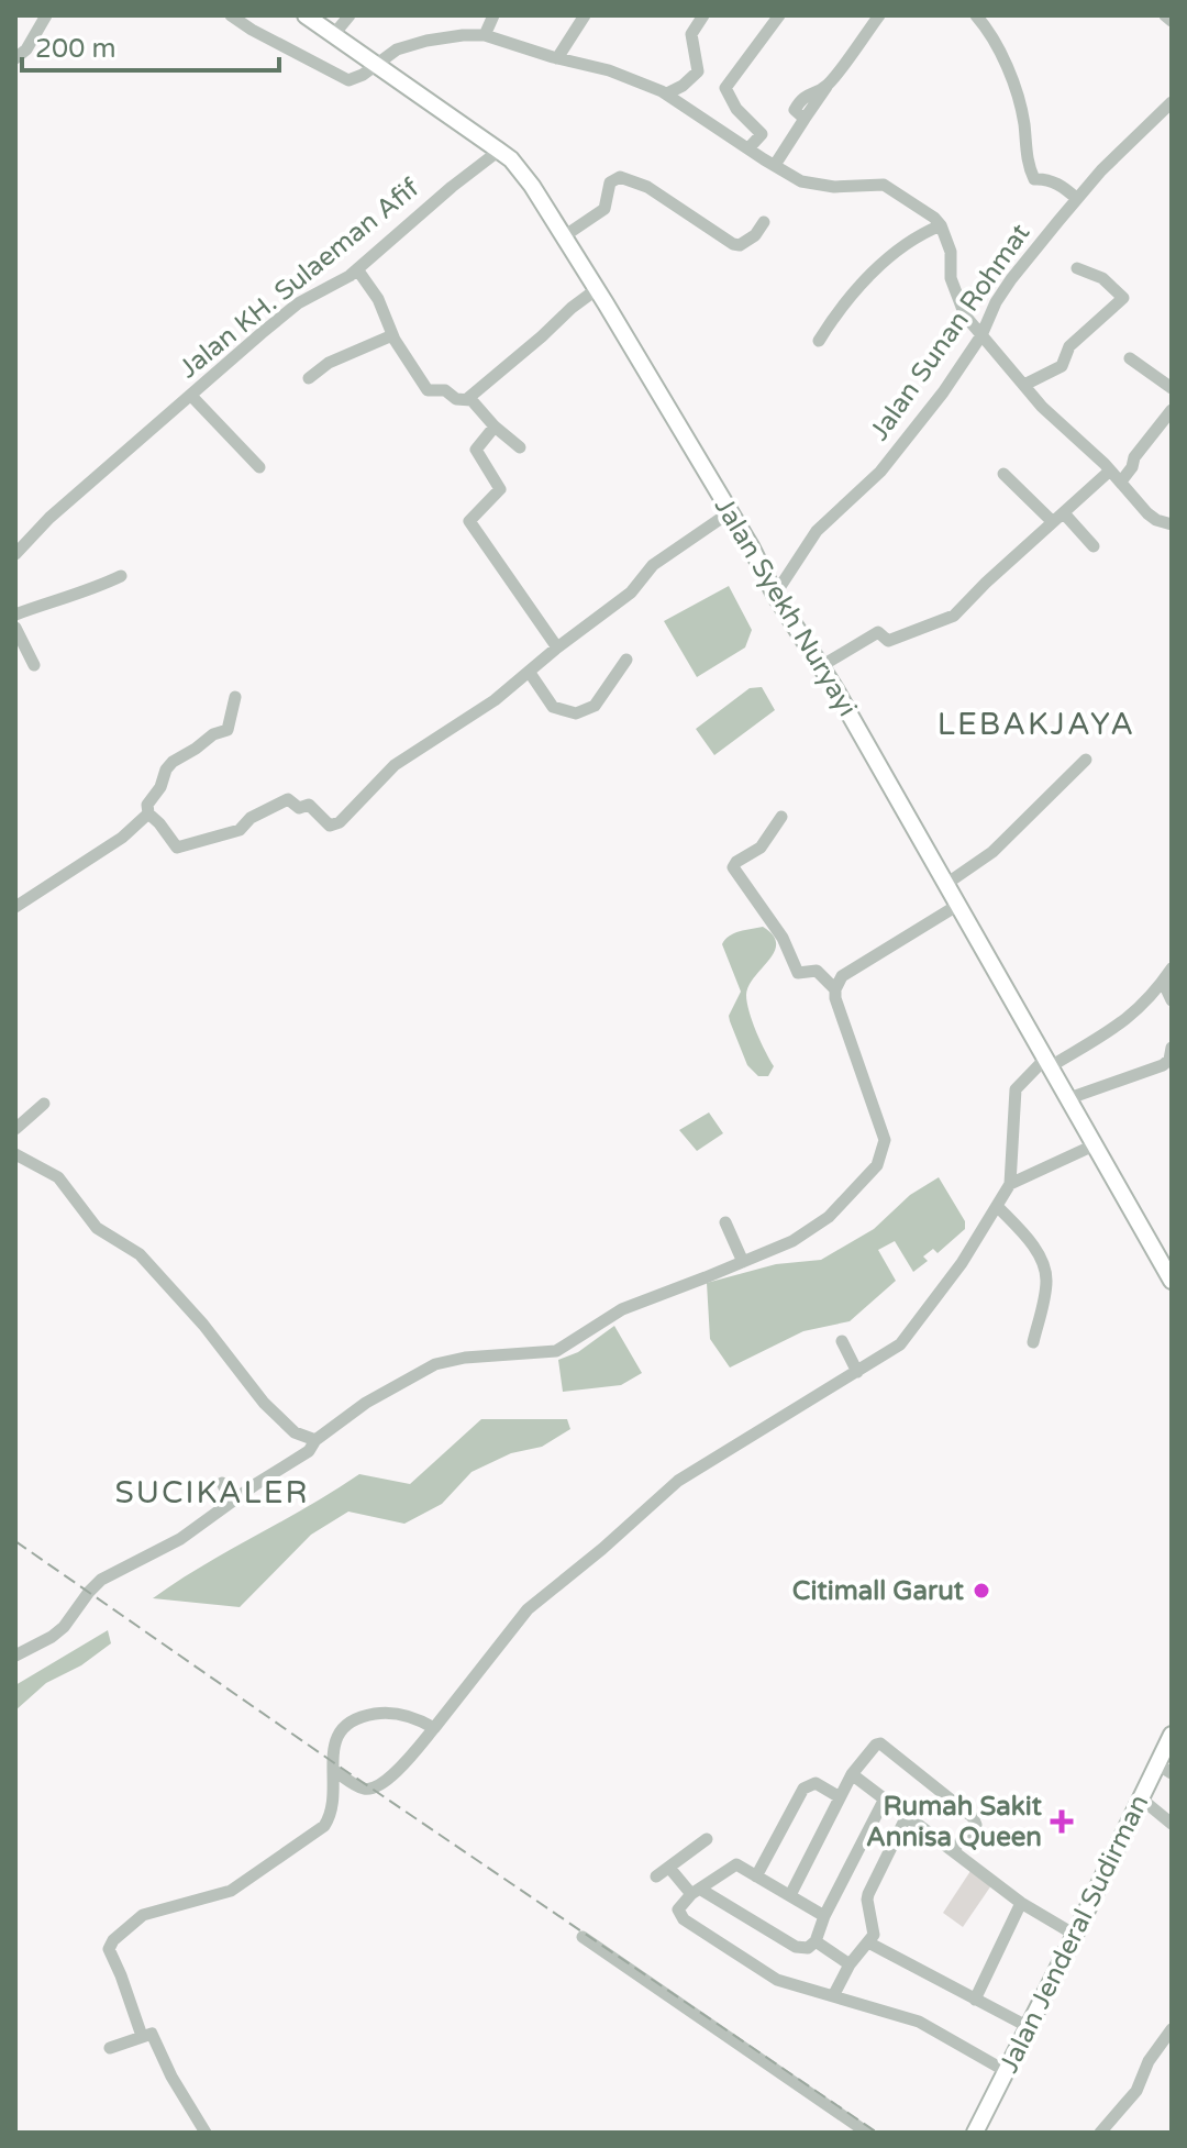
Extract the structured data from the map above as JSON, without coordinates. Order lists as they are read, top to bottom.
{
  "streets": {
    "main road": ["Jalan Syekh Nuryayi", "Jalan Jenderal Sudirman"],
    "street": ["Jalan KH. Sulaeman Afif", "Jalan Sunan Rohmat"]
  },
  "crossings": [
    ["Jalan KH. Sulaeman Afif", "Jalan Syekh Nuryayi"],
    ["Jalan Sunan Rohmat", "Jalan Syekh Nuryayi"]
  ],
  "districts": ["LEBAKJAYA", "SUCIKALER"],
  "places": {
    "other": ["Citimall Garut"],
    "health": ["Rumah Sakit Annisa Queen"]
  },
  "scale_bar": "200 m"
}
